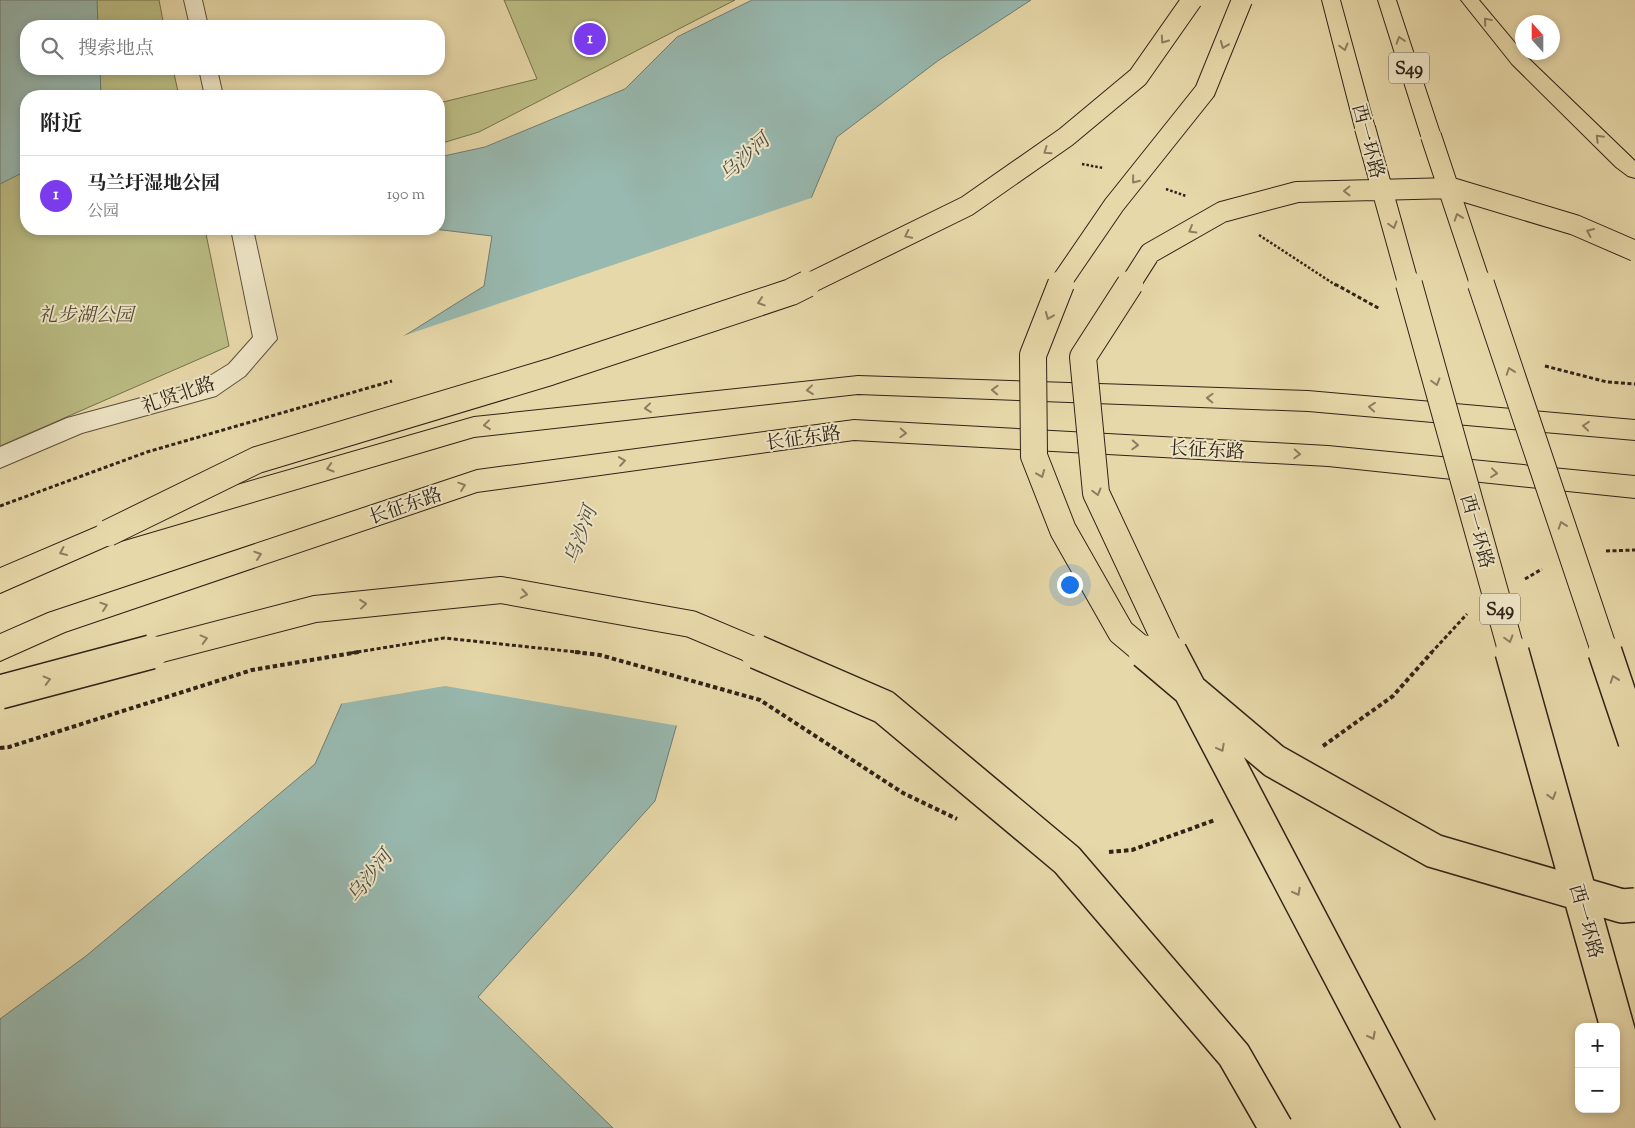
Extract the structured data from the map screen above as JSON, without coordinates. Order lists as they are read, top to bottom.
{
  "streets": {
    "main road": ["S49", "西一环路", "长征东路"],
    "street": ["礼贤北路"]
  },
  "water": ["乌沙河"],
  "parks": ["礼步湖公园"],
  "north": "top",
  "page": {
    "search": "搜索地点",
    "pins": "1",
    "heading": "附近",
    "list": [
      {
        "mark": "1",
        "name": "马兰圩湿地公园",
        "note": "公园",
        "value": "190 m"
      }
    ],
    "map_buttons": ["+", "−"]
  }
}
